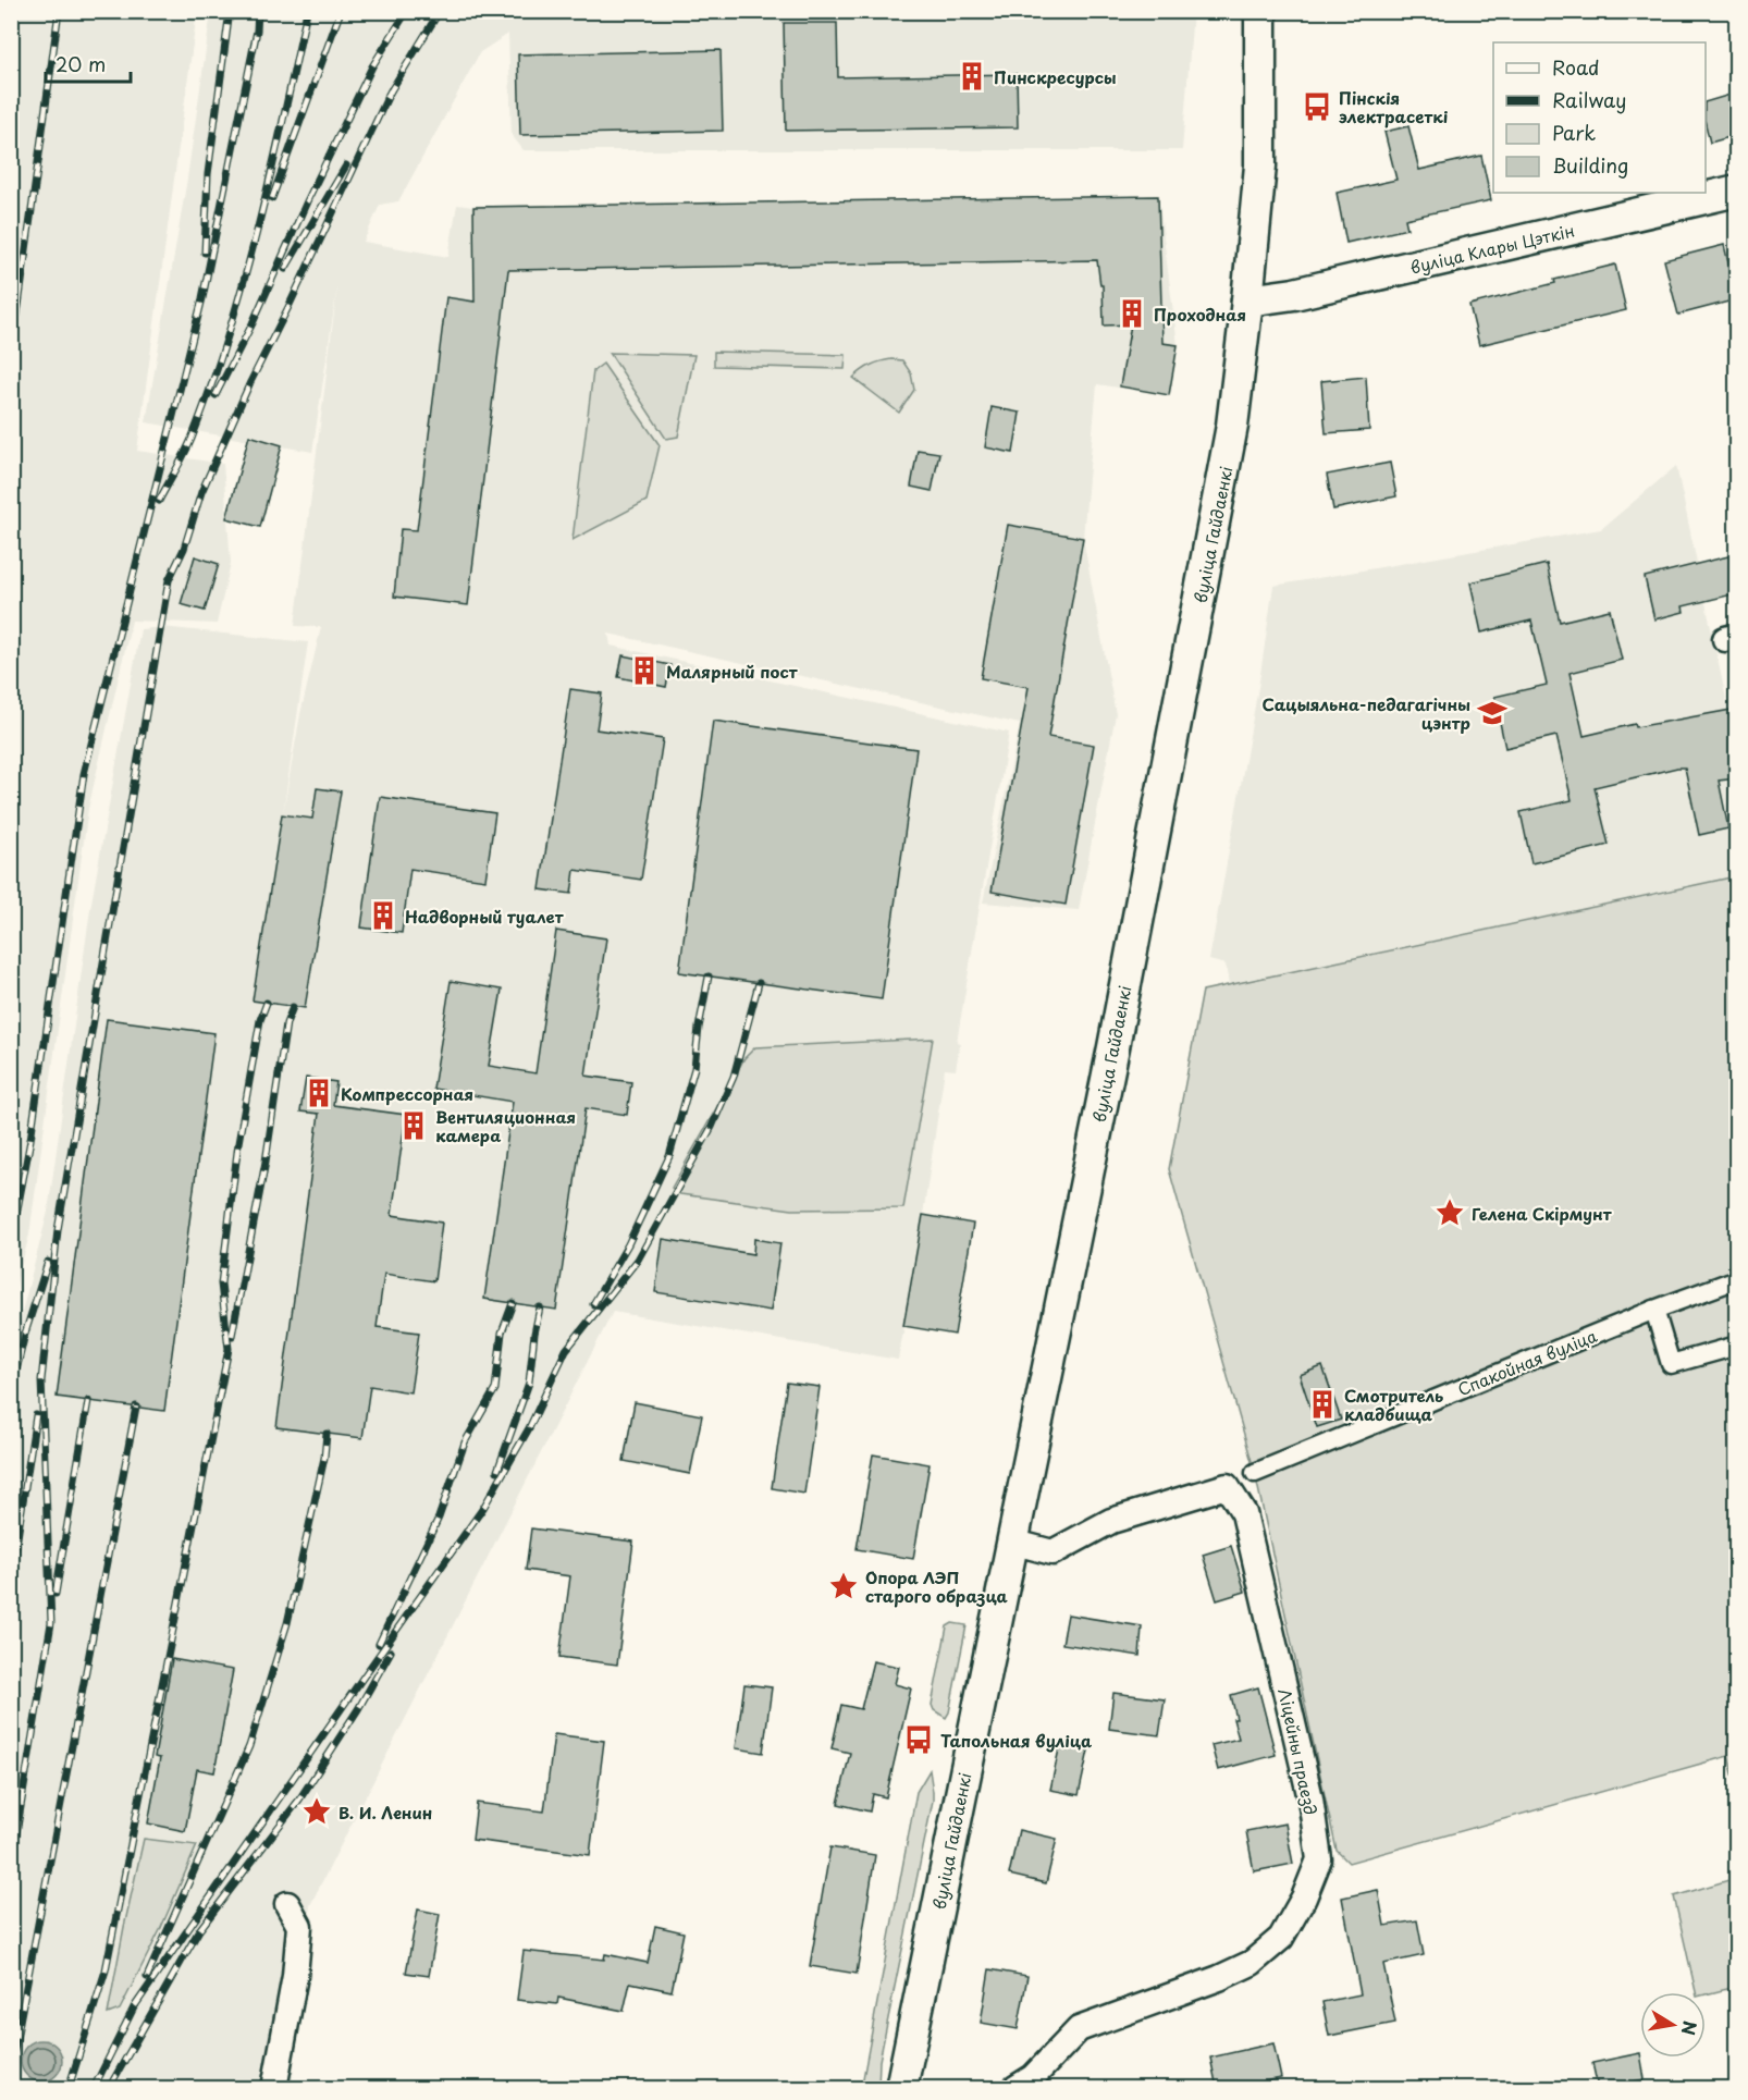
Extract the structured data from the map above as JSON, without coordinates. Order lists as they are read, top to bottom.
{
  "streets": {
    "street": [
      "вуліца Клары Цэткін",
      "вуліца Гайдаенкі",
      "Спакойная вуліца",
      "Ліцейны праезд"
    ]
  },
  "crossings": [
    ["вуліца Клары Цэткін", "вуліца Гайдаенкі"],
    ["вуліца Гайдаенкі", "Ліцейны праезд"]
  ],
  "places": {
    "building": [
      "Пинскресурсы",
      "Проходная",
      "Малярный пост",
      "Надворный туалет",
      "Компрессорная",
      "Вентиляционная камера",
      "Смотритель кладбища"
    ],
    "bus stop": ["Пінскія электрасеткі", "Тапольная вуліца"],
    "school or university": ["Сацыяльна-педагагічны цэнтр"],
    "place": ["Гелена Скірмунт", "Опора ЛЭП старого образца", "В. И. Ленин"]
  },
  "legend": [
    "Road",
    "Railway",
    "Park",
    "Building"
  ],
  "scale_bar": "20 m",
  "north": "right"
}
